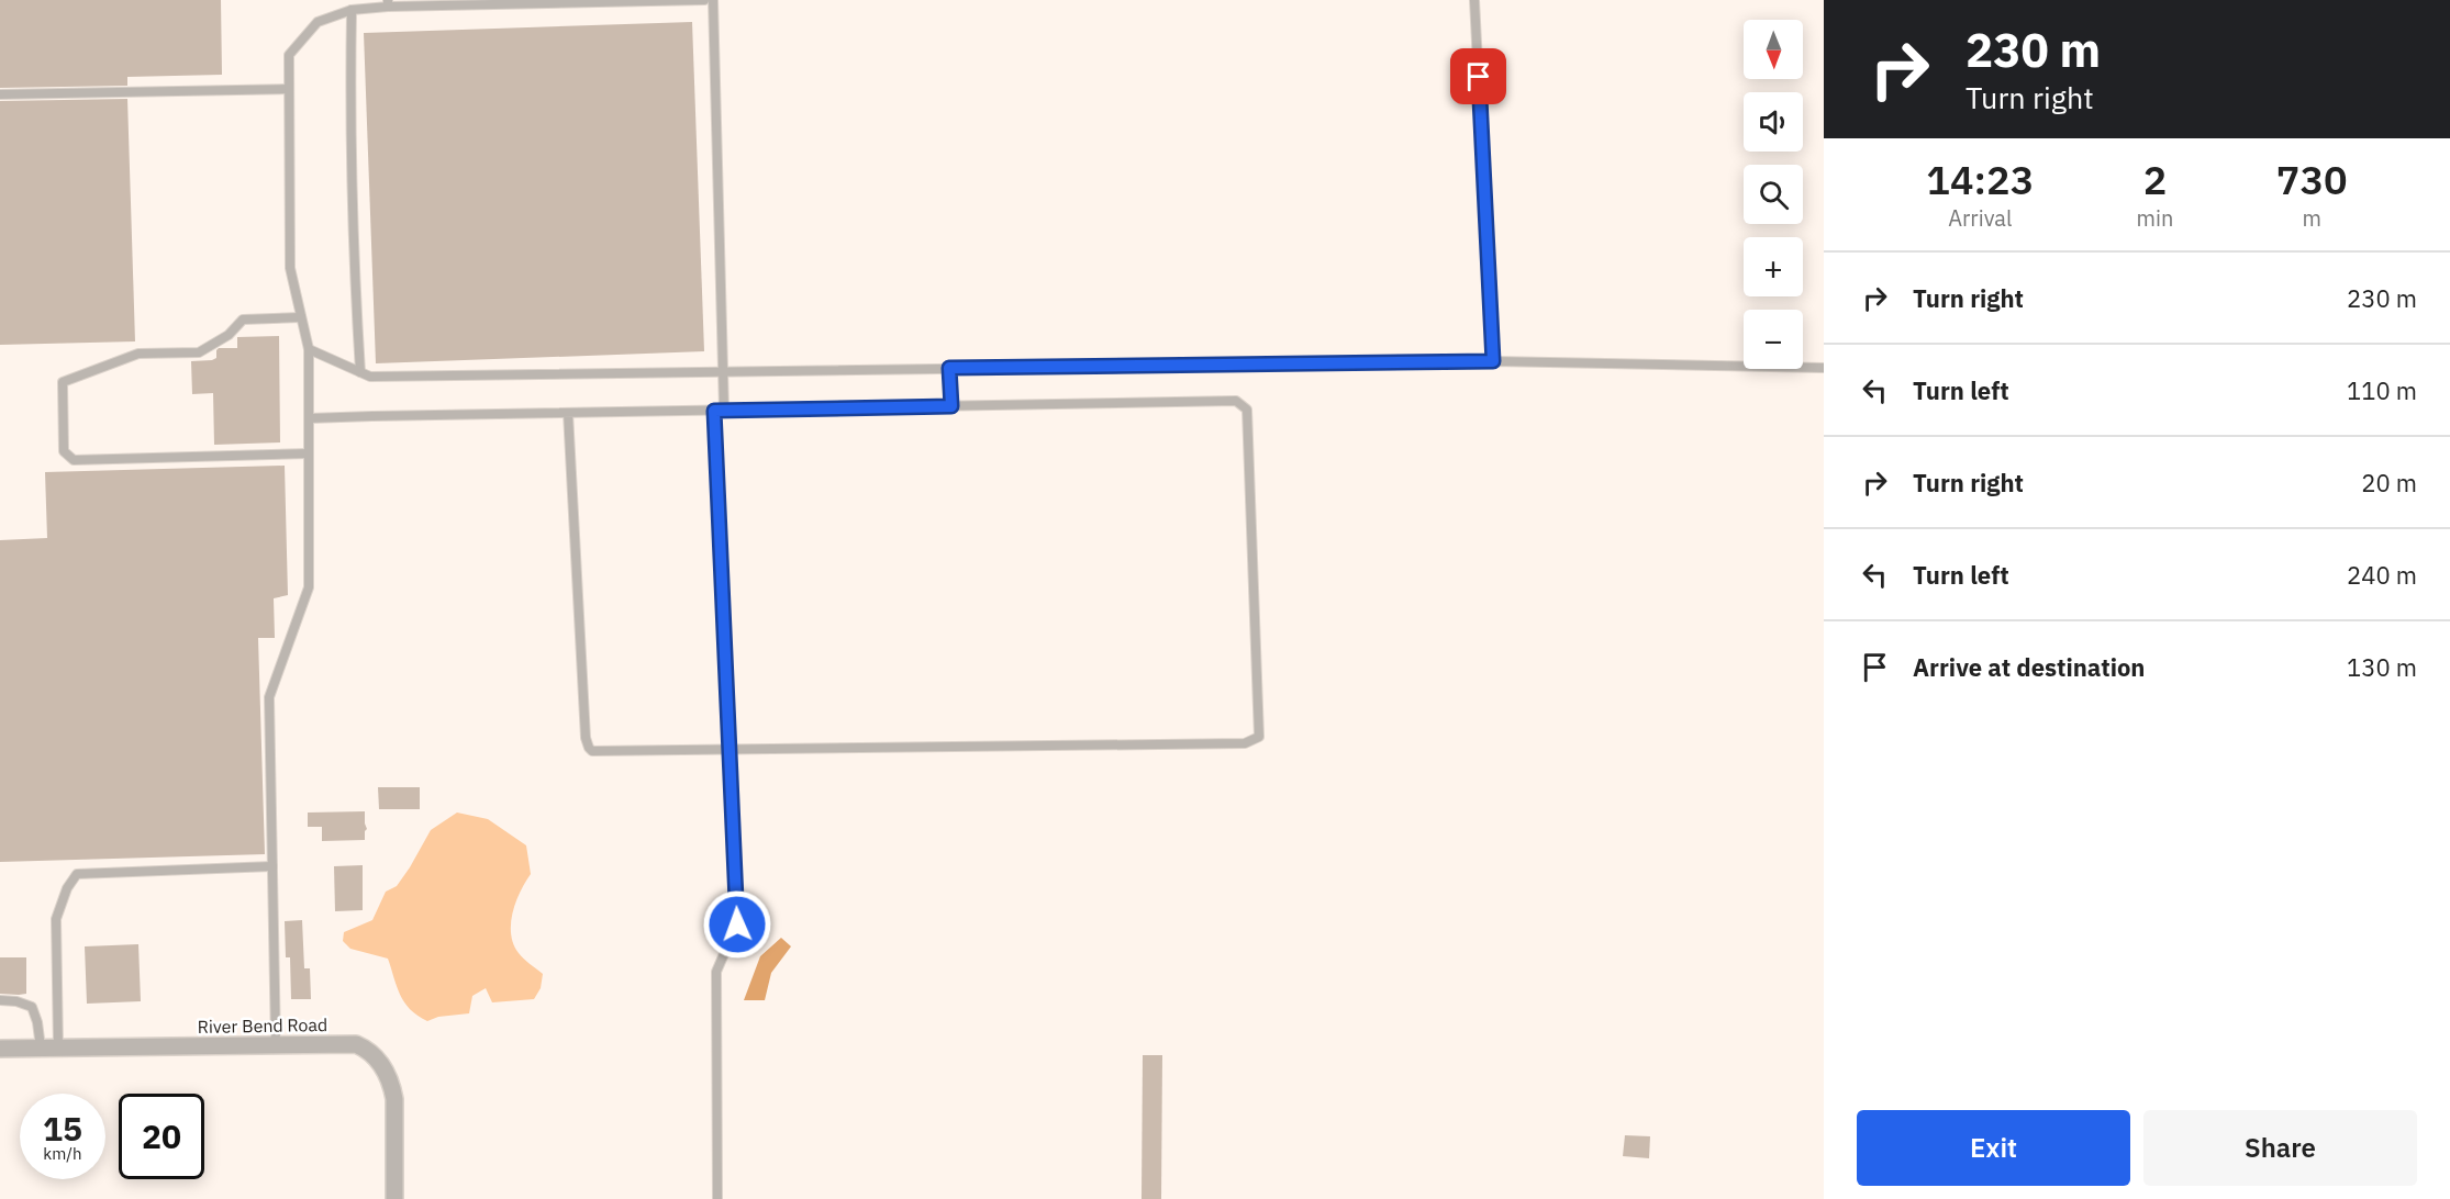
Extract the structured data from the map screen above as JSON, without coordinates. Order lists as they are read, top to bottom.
{
  "streets": {
    "street": ["River Bend Road"]
  },
  "north": "bottom",
  "page": {
    "turn": ["230 m", "Turn right"],
    "map_buttons": ["+", "−"],
    "eta": [
      "14:23",
      "Arrival",
      "2",
      "min",
      "730",
      "m"
    ],
    "list": [
      {
        "name": "Turn right",
        "value": "230 m"
      },
      {
        "name": "Turn left",
        "value": "110 m"
      },
      {
        "name": "Turn right",
        "value": "20 m"
      },
      {
        "name": "Turn left",
        "value": "240 m"
      },
      {
        "name": "Arrive at destination",
        "value": "130 m"
      }
    ],
    "speed": "15 km/h",
    "limit": "20",
    "buttons": ["Exit", "Share"]
  }
}
